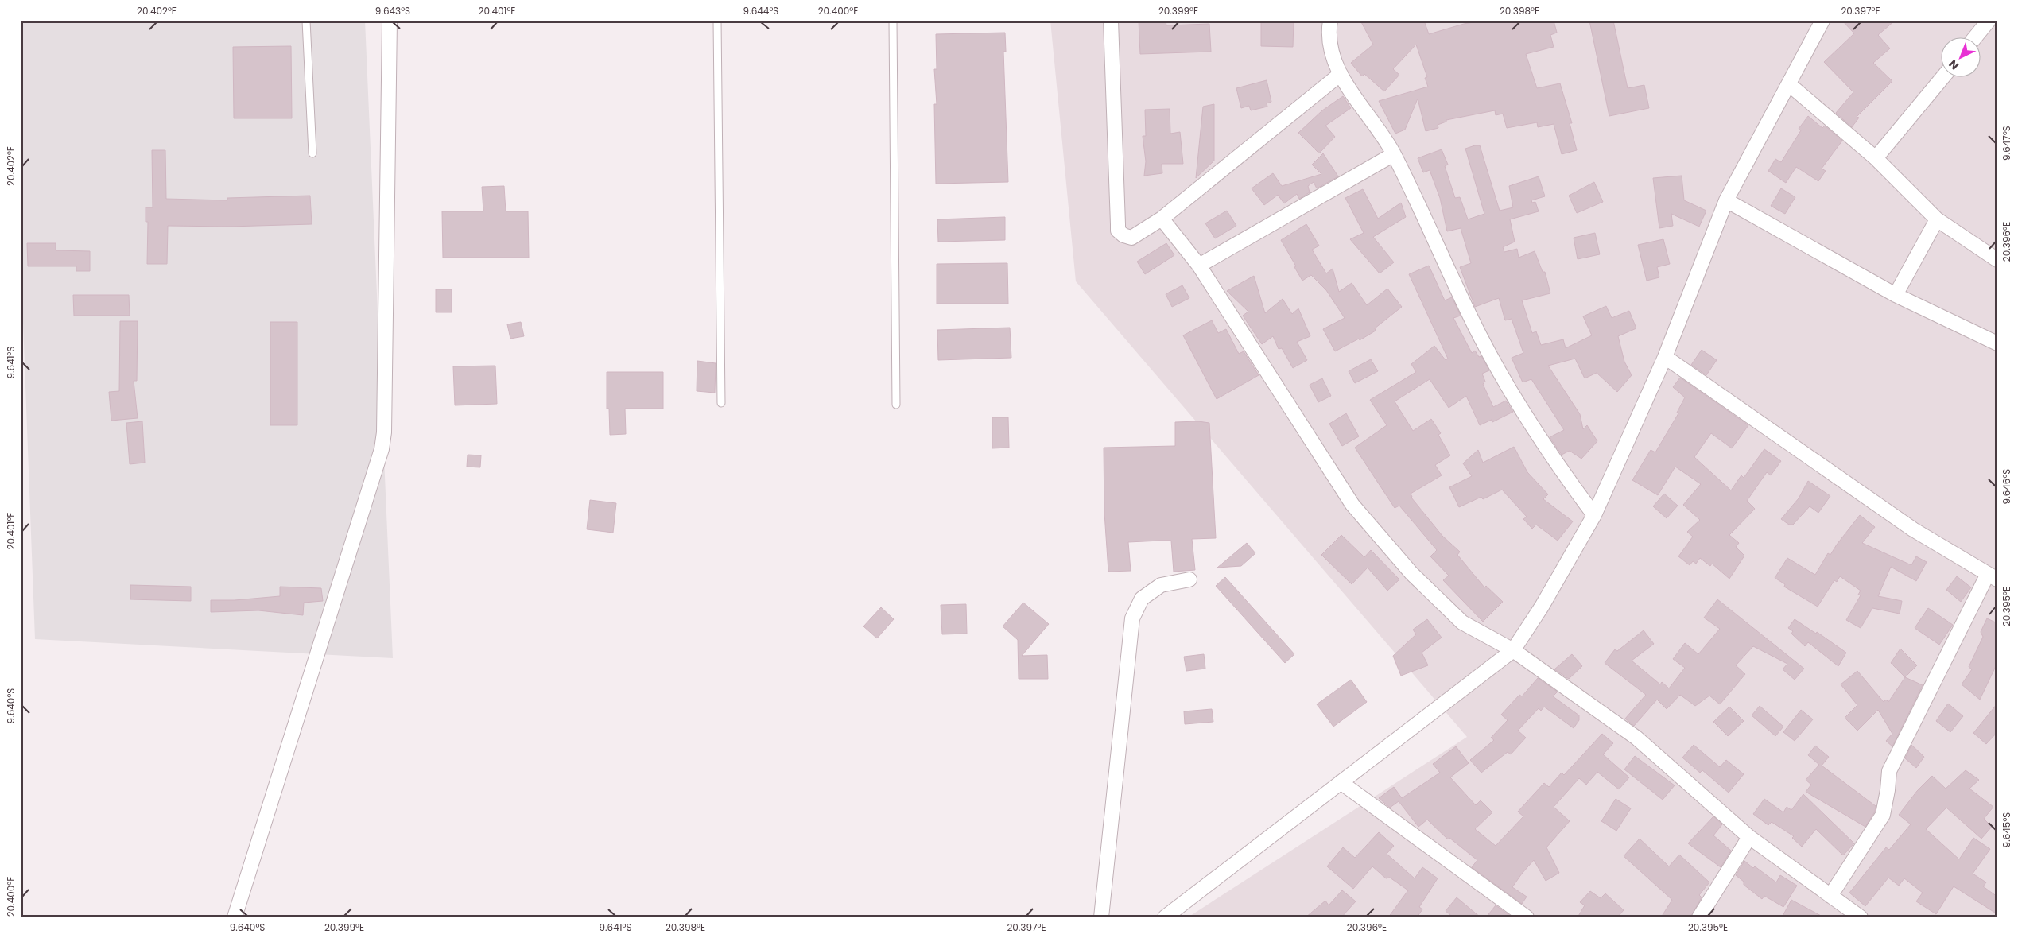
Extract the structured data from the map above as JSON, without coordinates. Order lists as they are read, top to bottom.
{
  "north": "bottom left",
  "coordinates": [
    "20.402°E",
    "9.643°S",
    "20.401°E",
    "9.644°S",
    "20.400°E",
    "20.399°E",
    "20.398°E",
    "20.397°E",
    "9.647°S",
    "20.396°E",
    "9.641°S",
    "9.646°S",
    "20.395°E",
    "9.640°S",
    "9.645°S"
  ]
}
